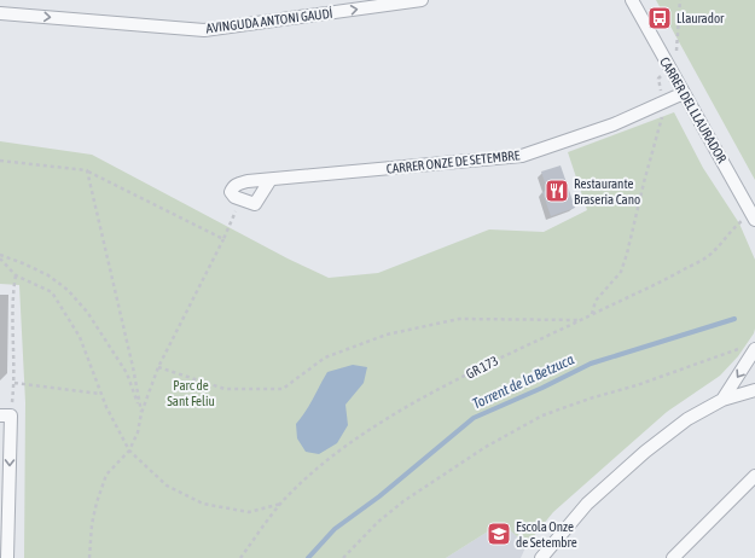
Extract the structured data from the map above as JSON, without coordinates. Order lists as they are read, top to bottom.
{
  "streets": {
    "street": ["AVINGUDA ANTONI GAUDÍ", "CARRER DEL LLAURADOR", "CARRER ONZE DE SETEMBRE"],
    "path": ["GR 173"]
  },
  "crossings": [
    ["CARRER DEL LLAURADOR", "CARRER ONZE DE SETEMBRE"],
    ["CARRER DEL LLAURADOR", "GR 173"]
  ],
  "one_way": ["AVINGUDA ANTONI GAUDÍ"],
  "water": ["Torrent de la Betzuca"],
  "parks": ["Parc de Sant Feliu"],
  "places": {
    "bus stop": ["Llaurador"],
    "restaurant": ["Restaurante Braseria Cano"],
    "school or university": ["Escola Onze de Setembre"]
  }
}
